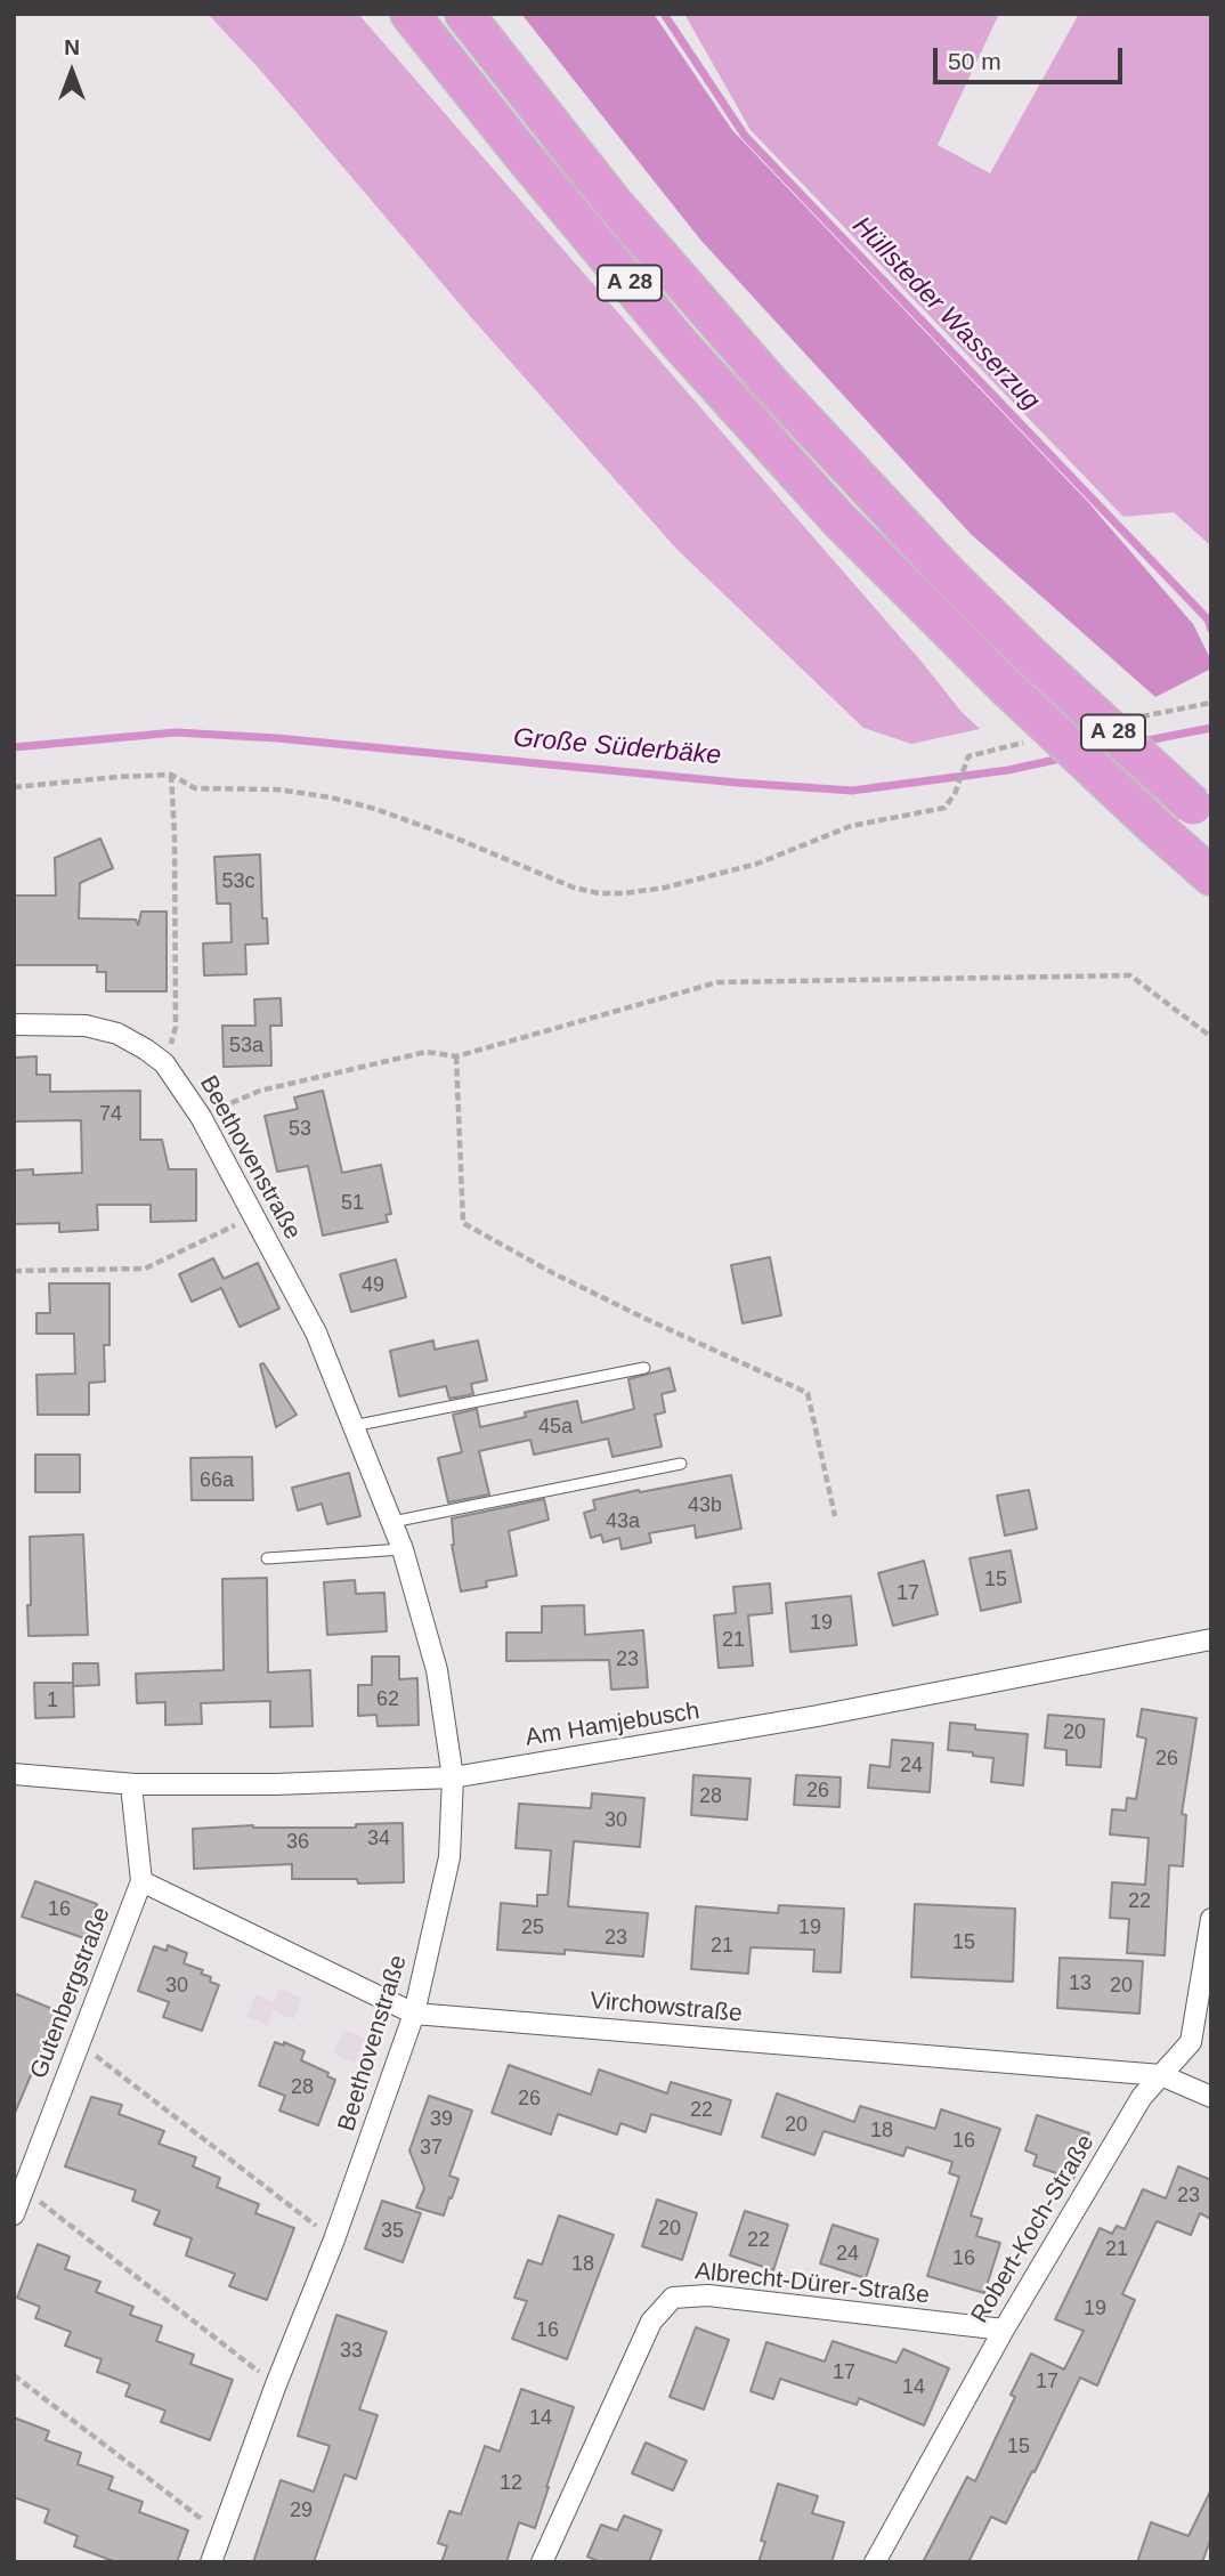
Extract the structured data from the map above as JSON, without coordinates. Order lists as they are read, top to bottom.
{
  "streets": {
    "highway": ["A 28"],
    "street": [
      "Beethovenstraße",
      "Am Hamjebusch",
      "Gutenbergstraße",
      "Virchowstraße",
      "Robert-Koch-Straße",
      "Albrecht-Dürer-Straße"
    ]
  },
  "crossings": [
    ["Beethovenstraße", "Am Hamjebusch"],
    ["Beethovenstraße", "Virchowstraße"],
    ["Am Hamjebusch", "Gutenbergstraße"],
    ["Gutenbergstraße", "Virchowstraße"],
    ["Virchowstraße", "Robert-Koch-Straße"],
    ["Robert-Koch-Straße", "Albrecht-Dürer-Straße"]
  ],
  "water": ["Hüllsteder Wasserzug", "Große Süderbäke"],
  "house_numbers": [
    "53c",
    "53a",
    "74",
    "53",
    "51",
    "49",
    "45a",
    "66a",
    "43b",
    "43a",
    "15",
    "17",
    "19",
    "21",
    "23",
    "62",
    "1",
    "20",
    "26",
    "24",
    "26",
    "28",
    "30",
    "34",
    "36",
    "22",
    "16",
    "25",
    "19",
    "23",
    "15",
    "21",
    "13",
    "30",
    "20",
    "28",
    "26",
    "22",
    "39",
    "20",
    "18",
    "16",
    "37",
    "23",
    "20",
    "35",
    "22",
    "21",
    "24",
    "16",
    "18",
    "19",
    "16",
    "33",
    "17",
    "17",
    "14",
    "14",
    "15",
    "12",
    "29"
  ],
  "scale_bar": "50 m",
  "north": "top"
}
